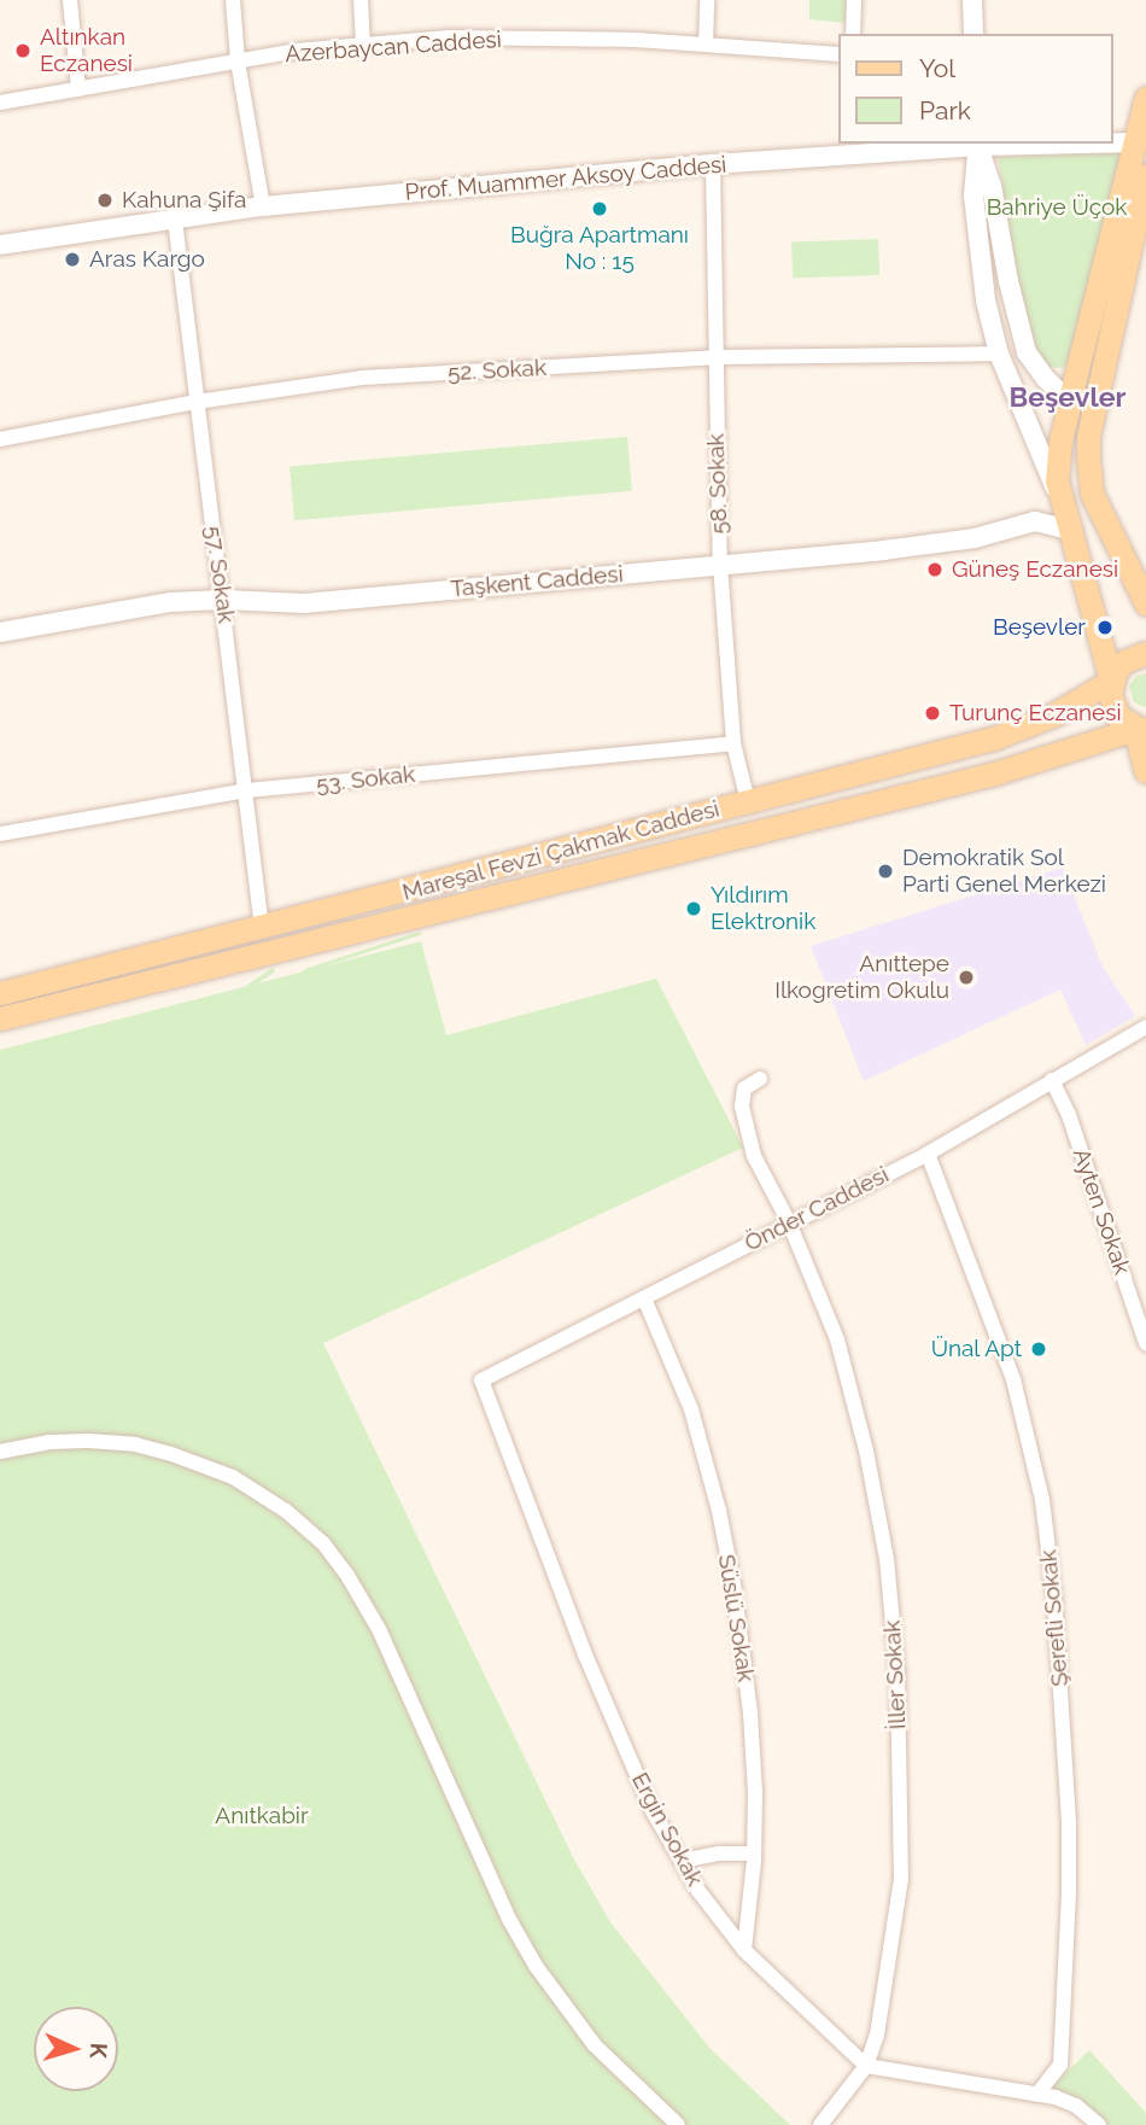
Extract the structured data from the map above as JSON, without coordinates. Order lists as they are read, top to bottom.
{
  "streets": {
    "main road": ["Mareşal Fevzi Çakmak Caddesi"],
    "street": [
      "Azerbaycan Caddesi",
      "Prof. Muammer Aksoy Caddesi",
      "52. Sokak",
      "58. Sokak",
      "57. Sokak",
      "Taşkent Caddesi",
      "53. Sokak",
      "Önder Caddesi",
      "Ayten Sokak",
      "Süslü Sokak",
      "Şerefli Sokak",
      "İller Sokak",
      "Ergin Sokak"
    ]
  },
  "crossings": [
    ["Prof. Muammer Aksoy Caddesi", "58. Sokak"],
    ["Prof. Muammer Aksoy Caddesi", "57. Sokak"],
    ["52. Sokak", "58. Sokak"],
    ["52. Sokak", "57. Sokak"],
    ["58. Sokak", "Taşkent Caddesi"],
    ["58. Sokak", "53. Sokak"],
    ["58. Sokak", "Mareşal Fevzi Çakmak Caddesi"],
    ["57. Sokak", "Taşkent Caddesi"],
    ["57. Sokak", "53. Sokak"],
    ["57. Sokak", "Mareşal Fevzi Çakmak Caddesi"],
    ["Önder Caddesi", "Ayten Sokak"],
    ["Önder Caddesi", "Süslü Sokak"],
    ["Önder Caddesi", "Şerefli Sokak"],
    ["Önder Caddesi", "İller Sokak"],
    ["Önder Caddesi", "Ergin Sokak"],
    ["Süslü Sokak", "Ergin Sokak"],
    ["İller Sokak", "Ergin Sokak"]
  ],
  "districts": ["Beşevler"],
  "parks": ["Bahriye Üçok", "Anıtkabir"],
  "places": [
    "Altınkan Eczanesi",
    "Kahuna Şifa",
    "Buğra Apartmanı No : 15",
    "Aras Kargo",
    "Güneş Eczanesi",
    "Beşevler",
    "Turunç Eczanesi",
    "Demokratik Sol Parti Genel Merkezi",
    "Yıldırım Elektronik",
    "Anıttepe Ilkogretim Okulu",
    "Ünal Apt"
  ],
  "legend": ["Yol", "Park"],
  "north": "right"
}
